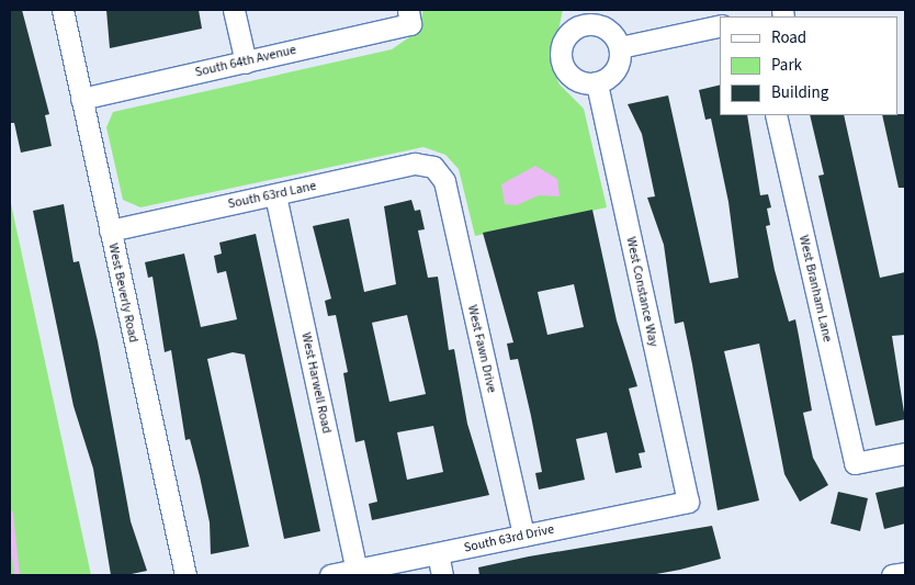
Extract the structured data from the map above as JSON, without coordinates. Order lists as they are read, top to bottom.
{
  "streets": {
    "street": [
      "South 64th Avenue",
      "South 63rd Lane",
      "West Branham Lane",
      "West Constance Way",
      "West Beverly Road",
      "West Fawn Drive",
      "West Harwell Road",
      "South 63rd Drive"
    ]
  },
  "crossings": [
    ["South 64th Avenue", "West Beverly Road"],
    ["South 63rd Lane", "West Beverly Road"],
    ["South 63rd Lane", "West Fawn Drive"],
    ["South 63rd Lane", "West Harwell Road"],
    ["West Constance Way", "South 63rd Drive"],
    ["West Fawn Drive", "South 63rd Drive"],
    ["West Harwell Road", "South 63rd Drive"]
  ],
  "legend": ["Road", "Park", "Building"]
}
